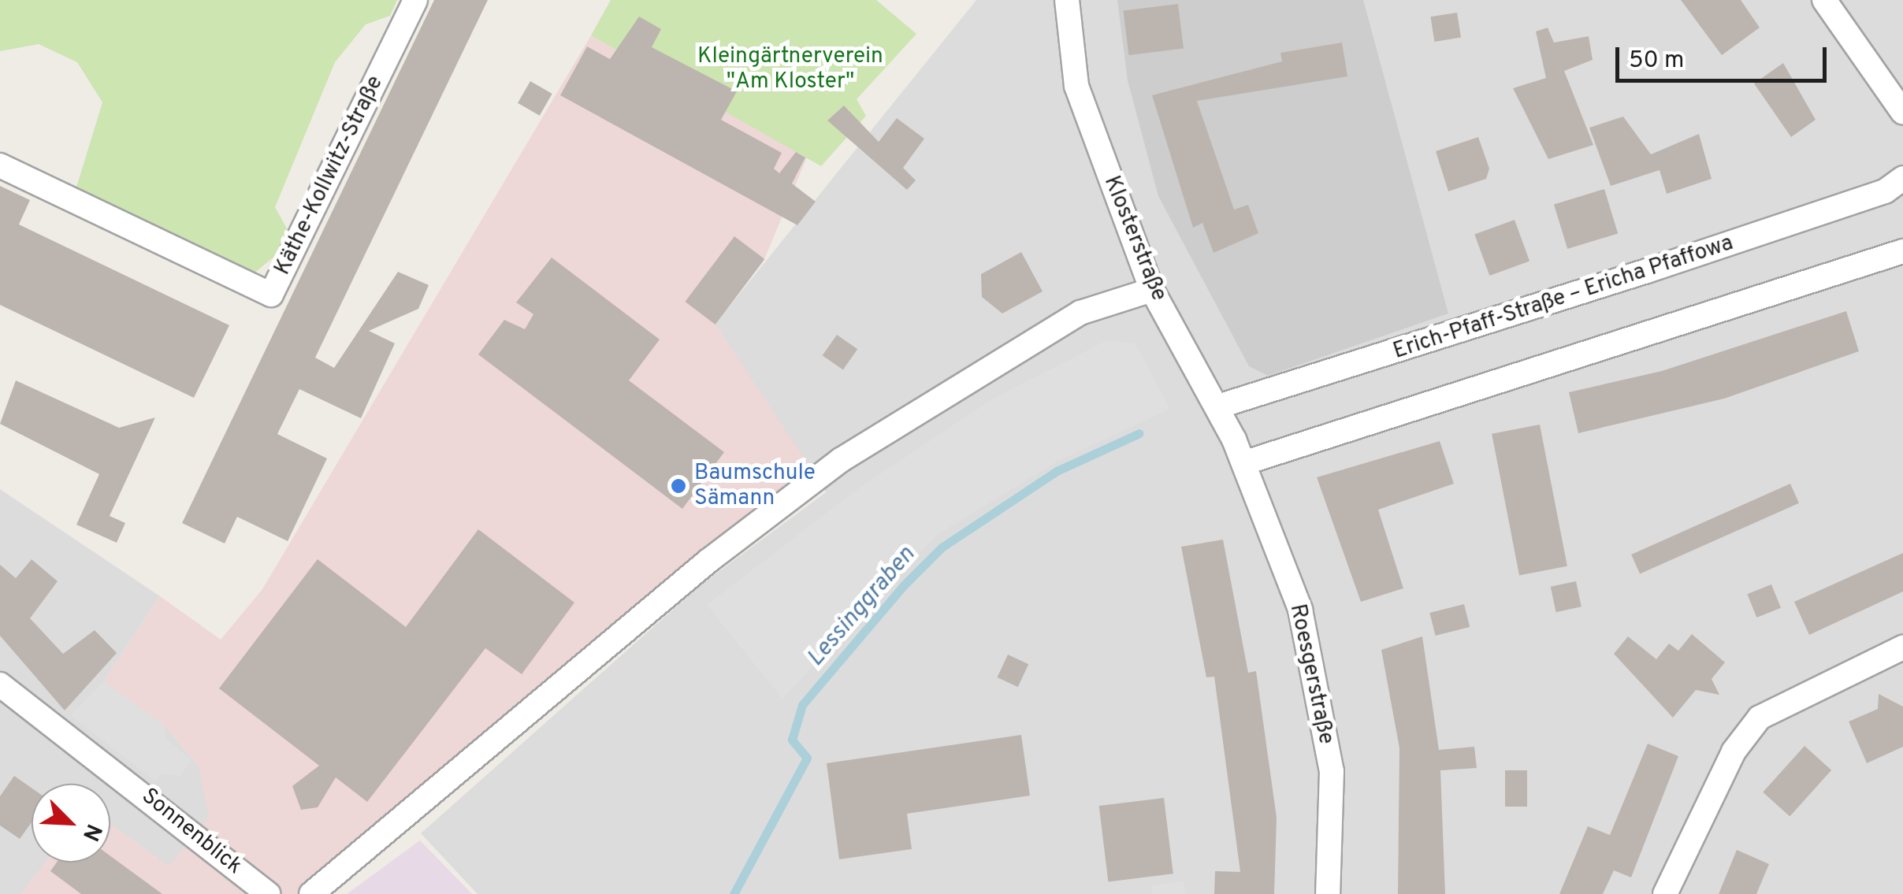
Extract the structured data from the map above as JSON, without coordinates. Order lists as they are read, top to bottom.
{
  "streets": {
    "street": [
      "Käthe-Kollwitz-Straße",
      "Klosterstraße",
      "Erich-Pfaff-Straße – Ericha Pfaffowa",
      "Roesgerstraße",
      "Sonnenblick"
    ]
  },
  "crossings": [
    ["Klosterstraße", "Erich-Pfaff-Straße – Ericha Pfaffowa"],
    ["Klosterstraße", "Roesgerstraße"]
  ],
  "water": ["Lessinggraben"],
  "parks": ["Kleingärtnerverein \"Am Kloster\""],
  "places": ["Baumschule Sämann"],
  "scale_bar": "50 m",
  "north": "bottom right"
}
